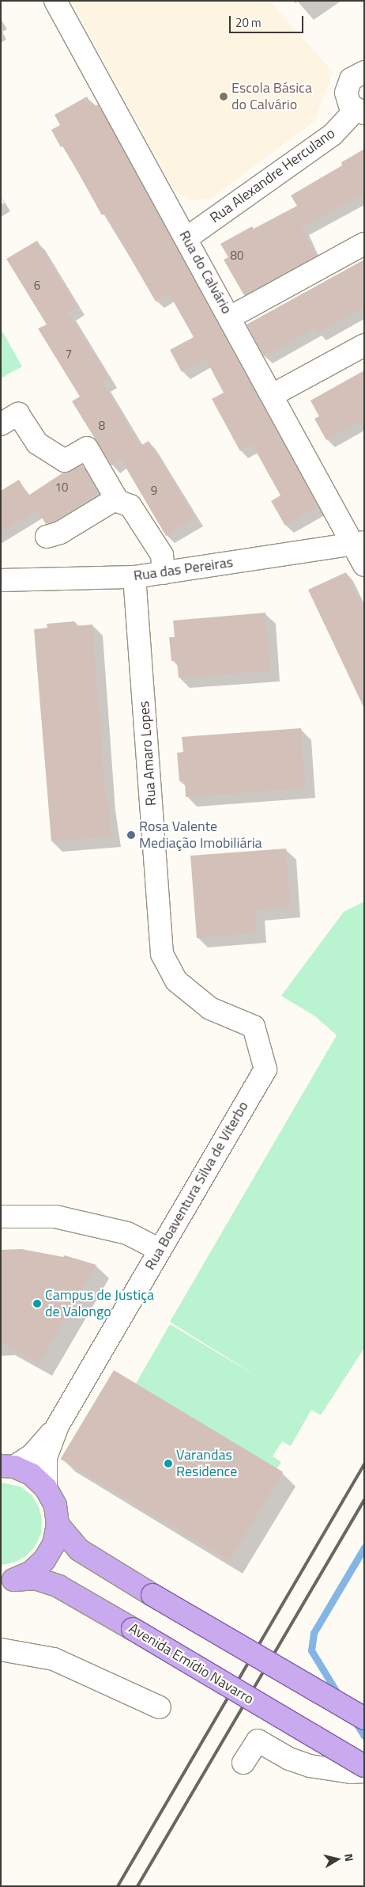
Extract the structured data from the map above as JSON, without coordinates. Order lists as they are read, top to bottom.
{
  "streets": {
    "main road": ["Avenida Emídio Navarro"],
    "street": [
      "Rua Alexandre Herculano",
      "Rua do Calvário",
      "Rua das Pereiras",
      "Rua Amaro Lopes",
      "Rua Boaventura Silva de Viterbo"
    ]
  },
  "crossings": [
    ["Rua Alexandre Herculano", "Rua do Calvário"],
    ["Rua do Calvário", "Rua das Pereiras"],
    ["Rua das Pereiras", "Rua Amaro Lopes"],
    ["Rua Amaro Lopes", "Rua Boaventura Silva de Viterbo"],
    ["Rua Boaventura Silva de Viterbo", "Avenida Emídio Navarro"]
  ],
  "places": [
    "Escola Básica do Calvário",
    "Rosa Valente Mediação Imobiliária",
    "Campus de Justiça de Valongo",
    "Varandas Residence"
  ],
  "house_numbers": [
    "80",
    "6",
    "7",
    "8",
    "10",
    "9"
  ],
  "scale_bar": "20 m",
  "north": "right"
}
